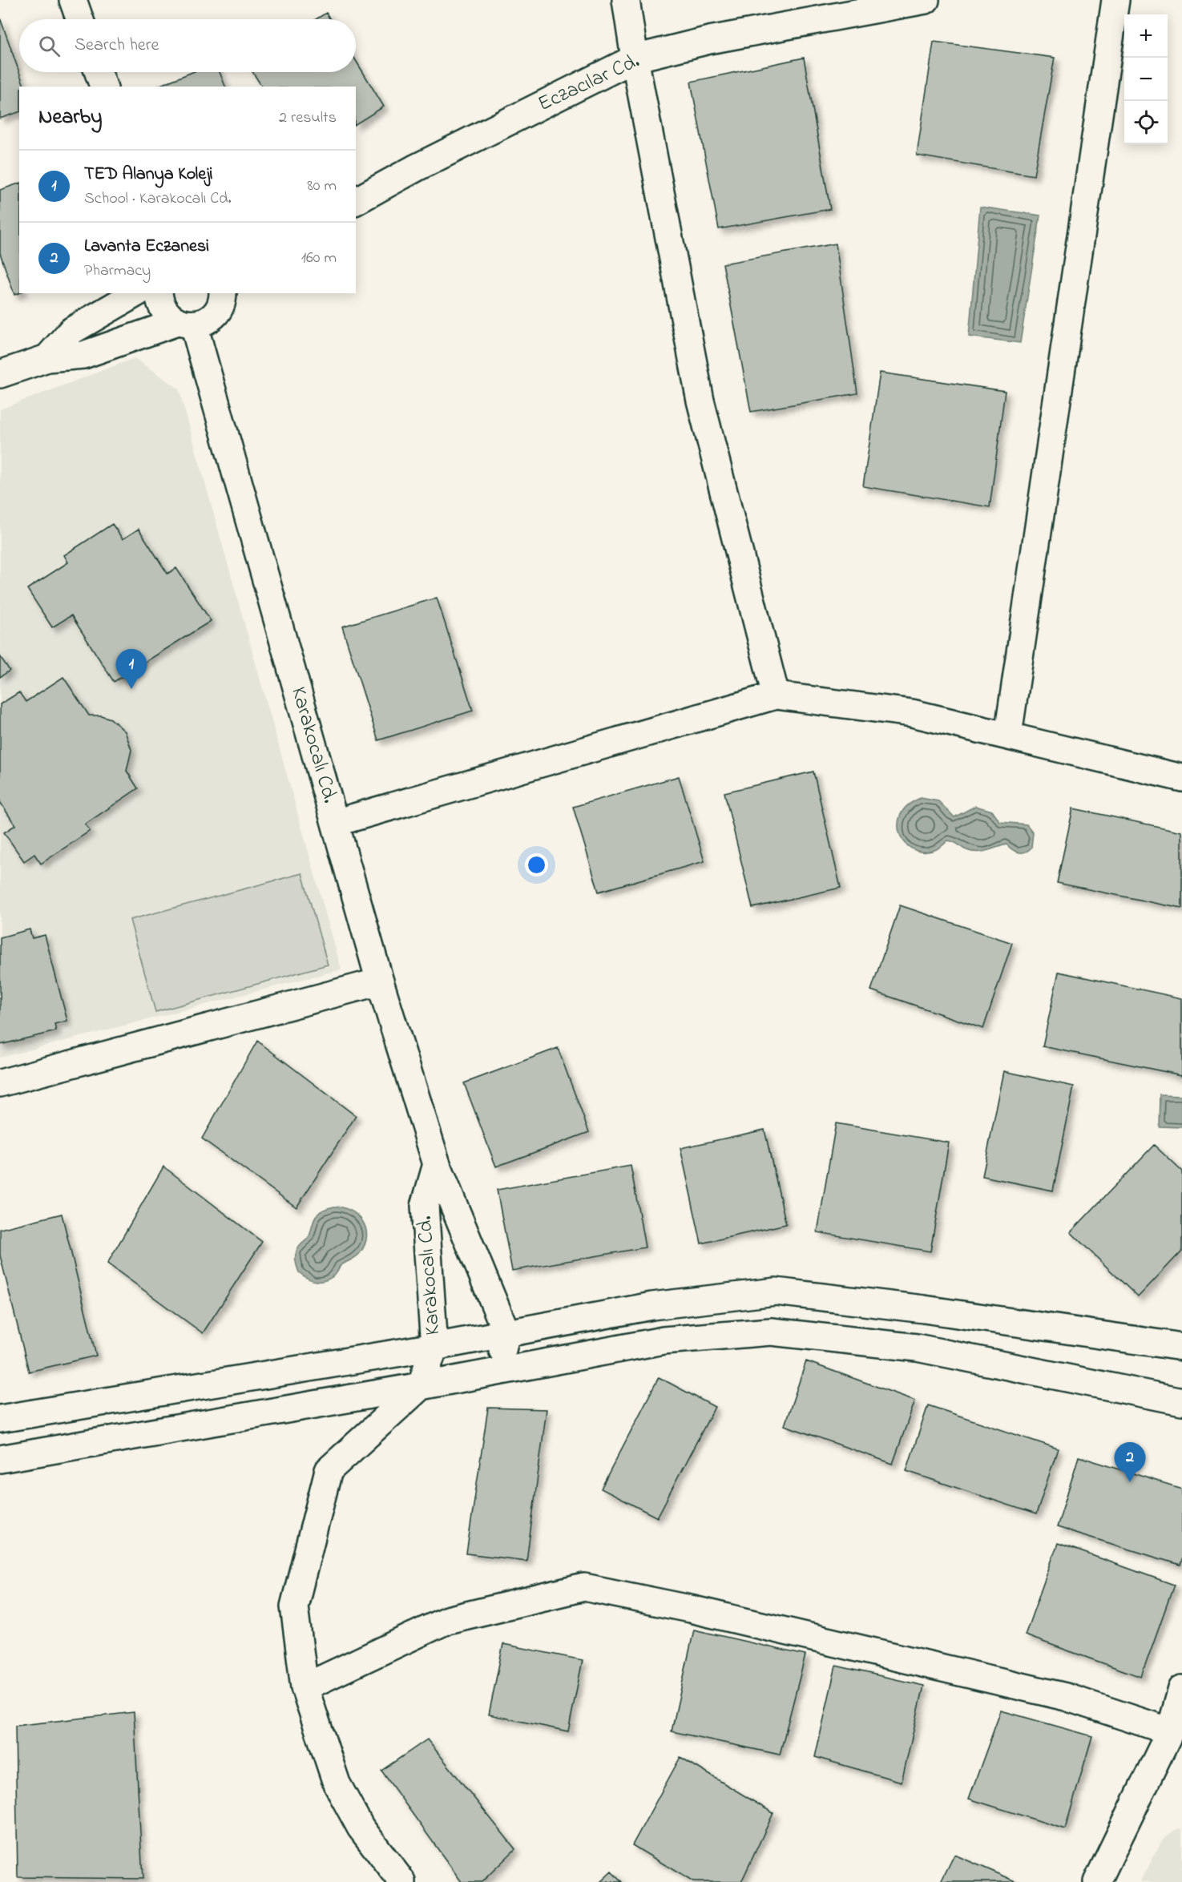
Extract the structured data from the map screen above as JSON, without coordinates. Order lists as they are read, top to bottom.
{
  "streets": {
    "street": ["Eczacılar Cd.", "Karakocalı Cd."]
  },
  "page": {
    "map_buttons": ["+", "−"],
    "search": "Search here",
    "heading": ["Nearby", "2 results"],
    "list": [
      {
        "mark": "1",
        "name": "TED Alanya Koleji",
        "note": "School · Karakocalı Cd.",
        "value": "80 m"
      },
      {
        "mark": "2",
        "name": "Lavanta Eczanesi",
        "note": "Pharmacy",
        "value": "160 m"
      }
    ],
    "pins": ["1", "2"]
  }
}
